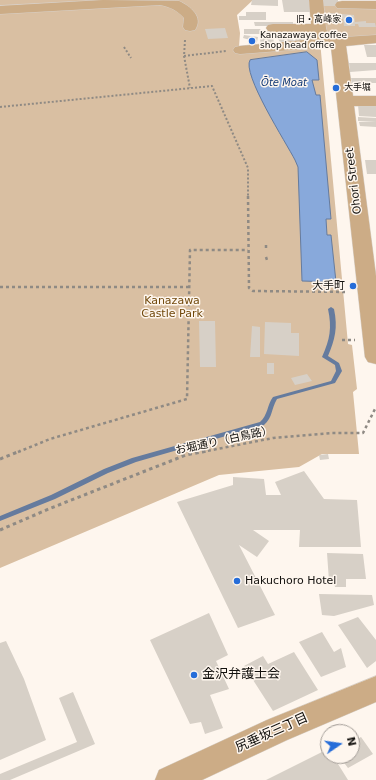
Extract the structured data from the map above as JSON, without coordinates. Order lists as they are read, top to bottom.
{
  "streets": {
    "street": ["Ohori Street", "尻垂坂三丁目"],
    "path": ["お堀通り（白鳥路）"]
  },
  "water": ["Ōte Moat"],
  "parks": ["Kanazawa Castle Park"],
  "places": [
    "旧・高峰家",
    "Kanazawaya coffee shop head office",
    "大手堀",
    "大手町",
    "Hakuchoro Hotel",
    "金沢弁護士会"
  ],
  "north": "right"
}
